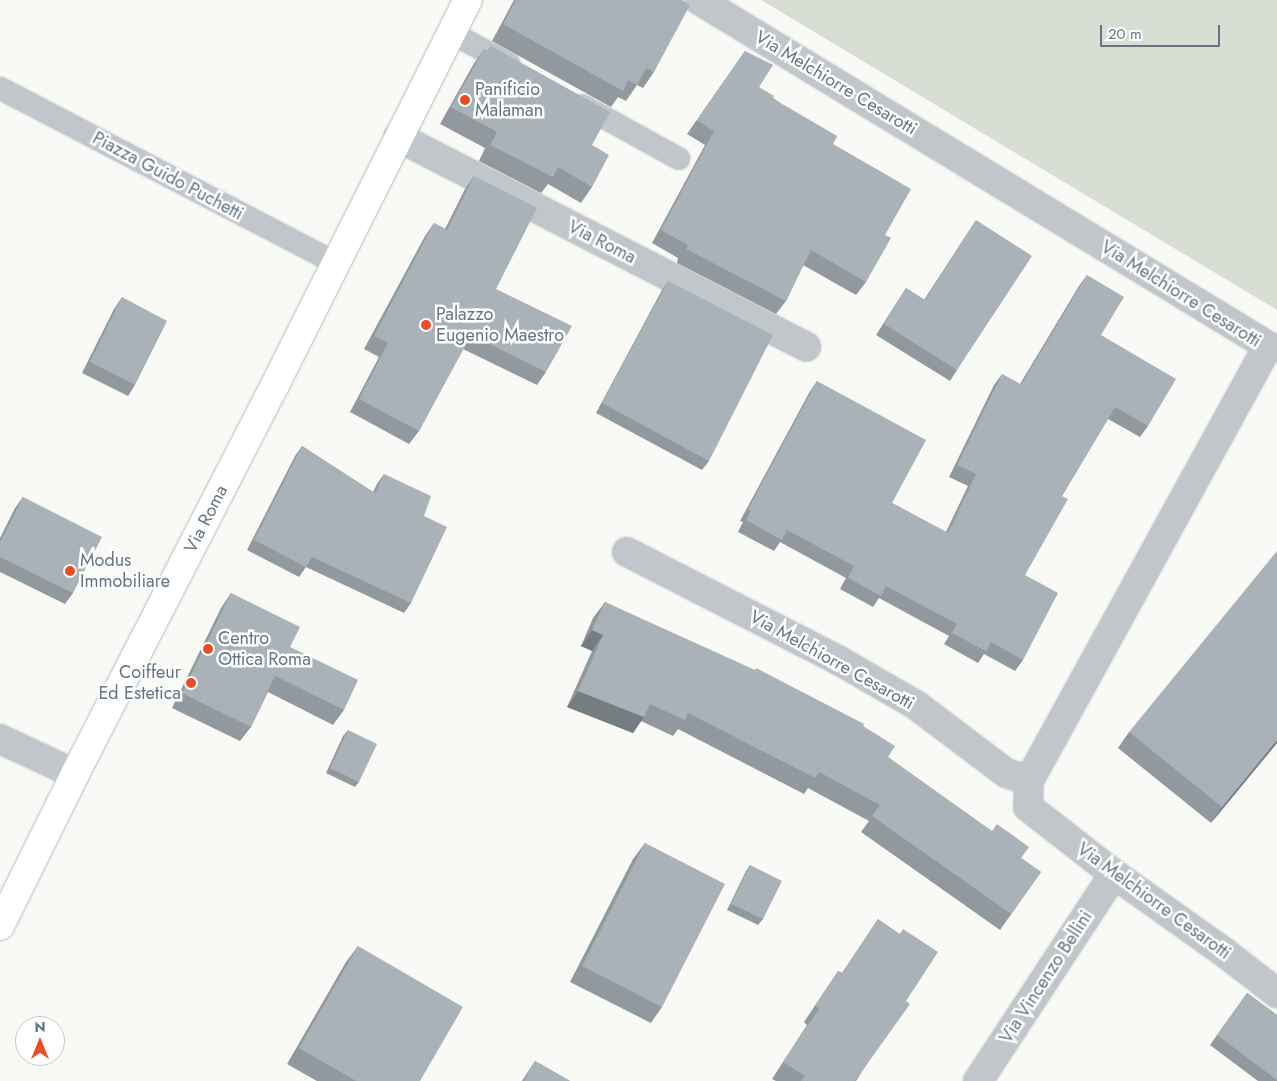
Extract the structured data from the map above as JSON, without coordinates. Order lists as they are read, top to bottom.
{
  "streets": {
    "street": ["Via Melchiorre Cesarotti", "Via Roma", "Via Vincenzo Bellini"],
    "lane": ["Piazza Guido Puchetti"]
  },
  "crossings": [
    ["Via Melchiorre Cesarotti", "Via Vincenzo Bellini"],
    ["Piazza Guido Puchetti", "Via Roma"]
  ],
  "places": [
    "Panificio Malaman",
    "Palazzo Eugenio Maestro",
    "Modus Immobiliare",
    "Centro Ottica Roma",
    "Coiffeur Ed Estetica"
  ],
  "scale_bar": "20 m",
  "north": "top"
}
